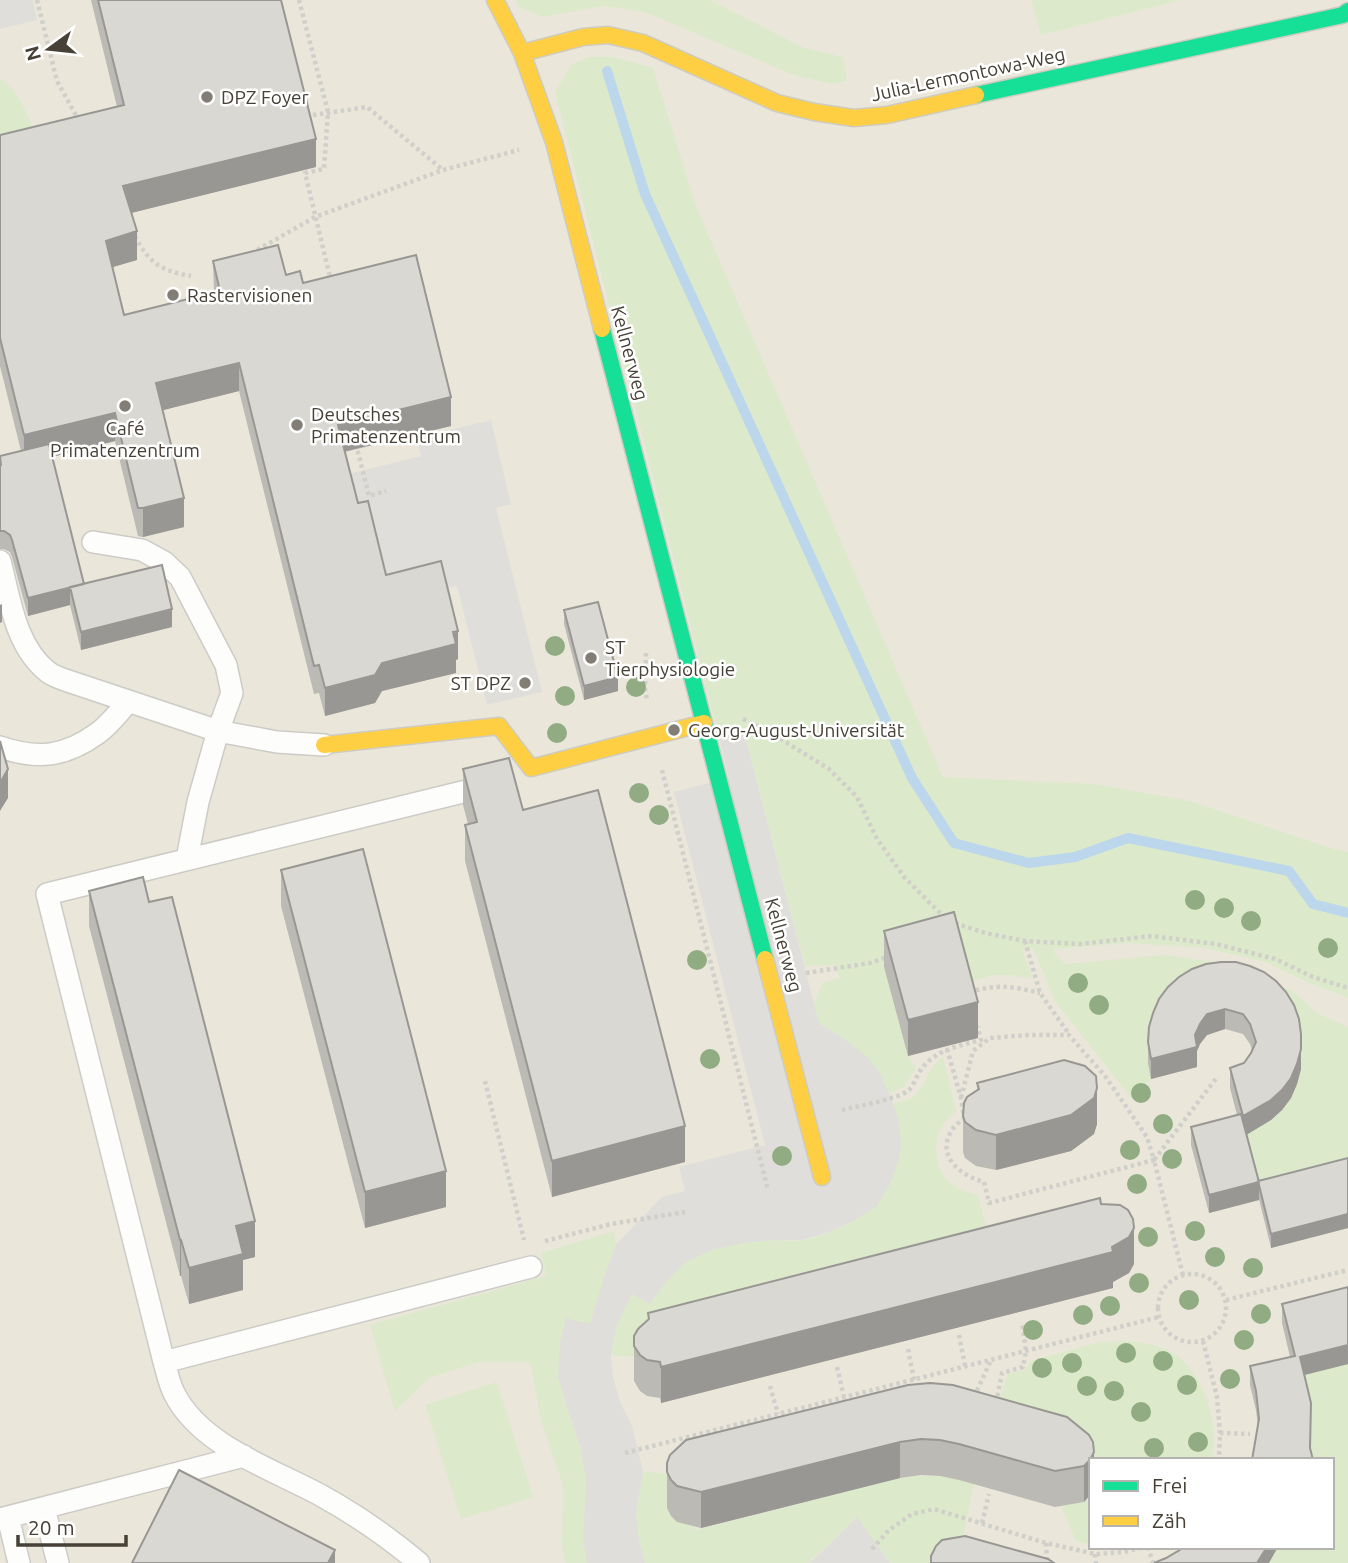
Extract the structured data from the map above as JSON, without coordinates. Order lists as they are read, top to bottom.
{
  "streets": {
    "street": ["Julia-Lermontowa-Weg", "Kellnerweg"]
  },
  "crossings": [
    ["Julia-Lermontowa-Weg", "Kellnerweg"]
  ],
  "places": [
    "DPZ Foyer",
    "Rastervisionen",
    "Café Primatenzentrum",
    "Deutsches Primatenzentrum",
    "ST Tierphysiologie",
    "ST DPZ",
    "Georg-August-Universität"
  ],
  "legend": ["Frei", "Zäh"],
  "scale_bar": "20 m",
  "north": "left"
}
